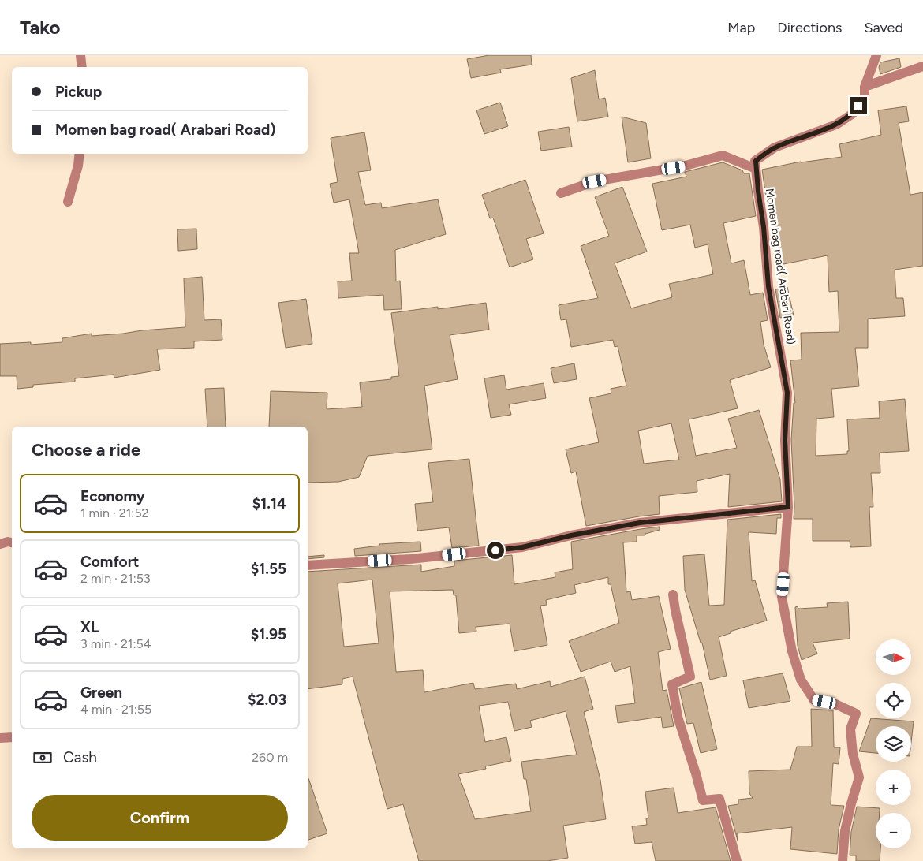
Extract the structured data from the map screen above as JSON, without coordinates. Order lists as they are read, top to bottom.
{
  "streets": {
    "street": ["Momen bag road( Arabari Road)"]
  },
  "north": "right",
  "page": {
    "header": "Tako",
    "nav": ["Map", "Directions", "Saved"],
    "banner": ["Pickup", "Momen bag road( Arabari Road)"],
    "heading": "Choose a ride",
    "list": [
      {
        "name": "Economy",
        "note": "1 min · 21:52",
        "value": "$1.14"
      },
      {
        "name": "Comfort",
        "note": "2 min · 21:53",
        "value": "$1.55"
      },
      {
        "name": "XL",
        "note": "3 min · 21:54",
        "value": "$1.95"
      },
      {
        "name": "Green",
        "note": "4 min · 21:55",
        "value": "$2.03"
      }
    ],
    "map_buttons": ["+", "−"],
    "pay": ["Cash", "260 m"],
    "buttons": "Confirm"
  }
}
